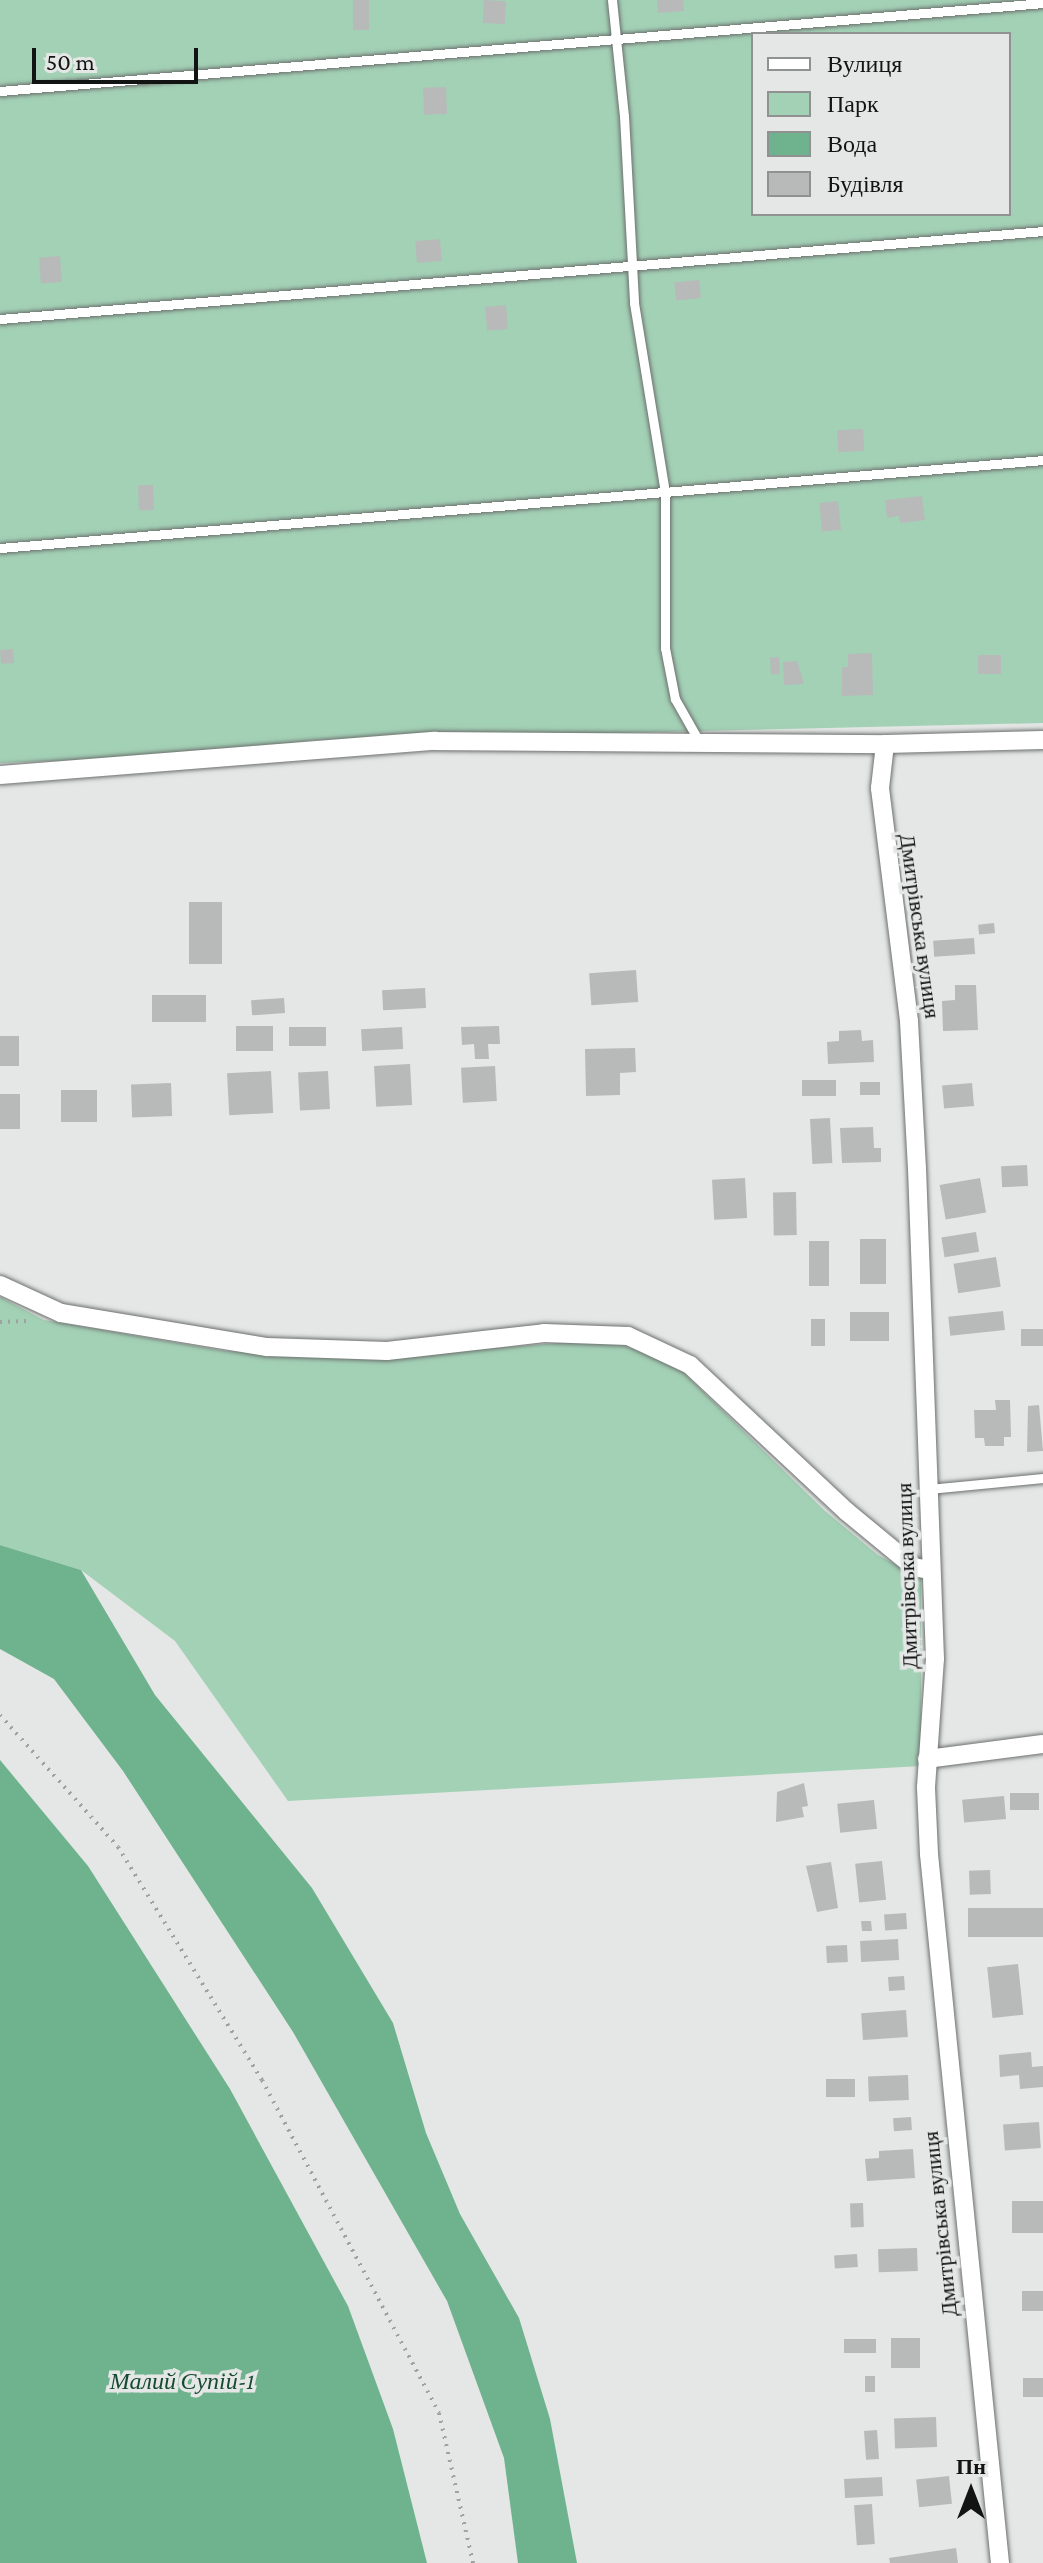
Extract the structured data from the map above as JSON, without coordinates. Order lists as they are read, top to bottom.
{
  "streets": {
    "street": ["Дмитрівська вулиця"]
  },
  "water": ["Малий Супій-1"],
  "legend": [
    "Вулиця",
    "Парк",
    "Вода",
    "Будівля"
  ],
  "scale_bar": "50 m",
  "north": "top"
}
